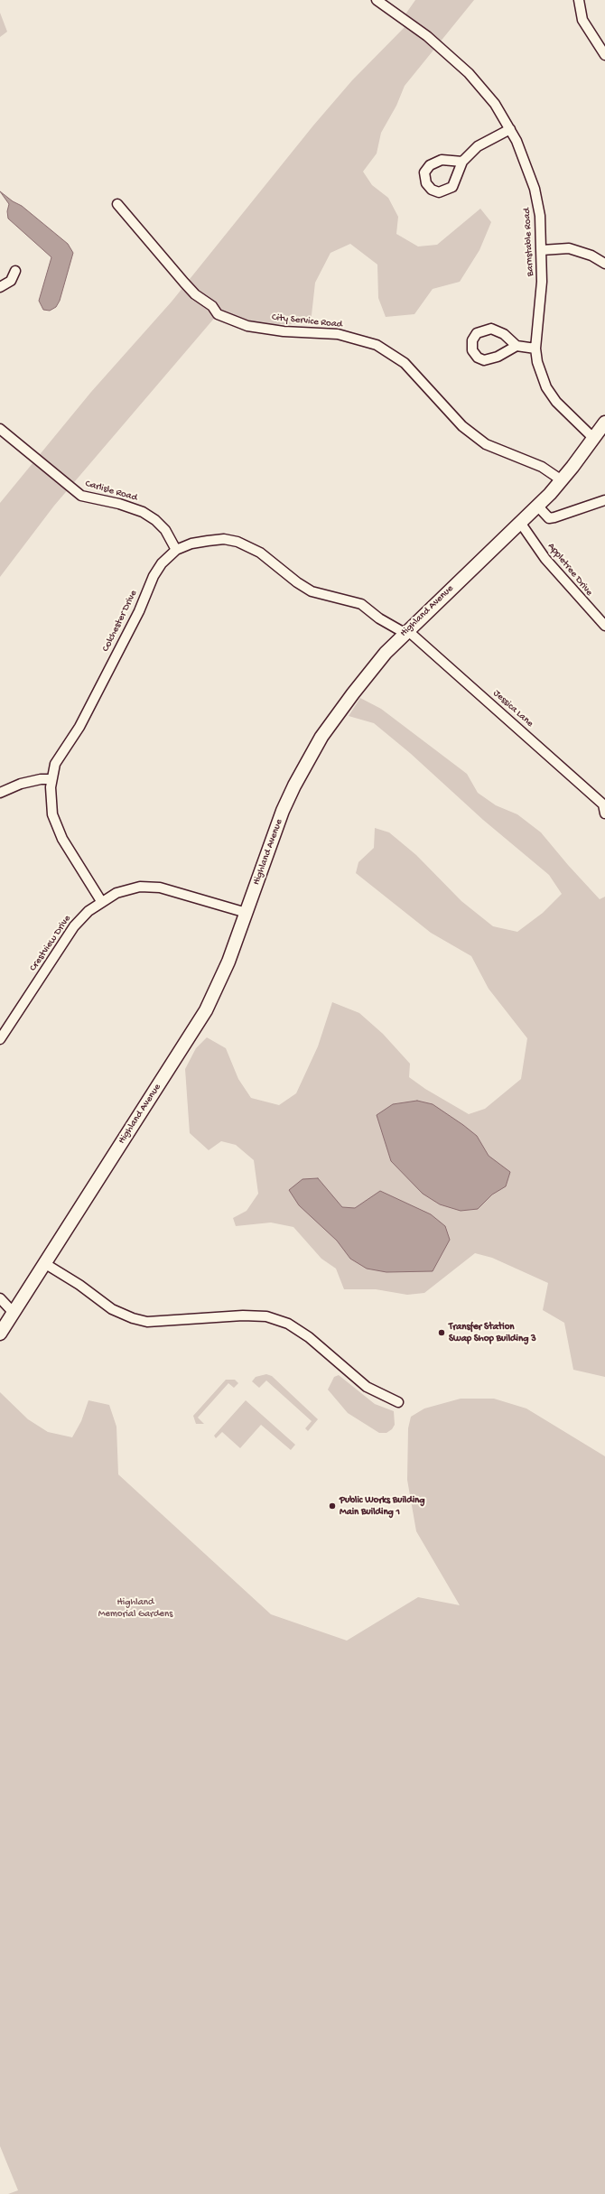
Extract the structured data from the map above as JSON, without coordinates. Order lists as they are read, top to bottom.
{
  "streets": {
    "street": [
      "Barnstable Road",
      "City Service Road",
      "Carlisle Road",
      "Appletree Drive",
      "Highland Avenue",
      "Colchester Drive",
      "Jessica Lane",
      "Crestview Drive"
    ]
  },
  "crossings": [
    ["Barnstable Road", "Highland Avenue"],
    ["City Service Road", "Highland Avenue"],
    ["Carlisle Road", "Colchester Drive"],
    ["Appletree Drive", "Highland Avenue"],
    ["Highland Avenue", "Jessica Lane"],
    ["Highland Avenue", "Crestview Drive"],
    ["Colchester Drive", "Jessica Lane"],
    ["Colchester Drive", "Crestview Drive"]
  ],
  "parks": ["Highland Memorial Gardens"],
  "places": ["Transfer Station Swap Shop Building 3", "Public Works Building Main Building 1"]
}
